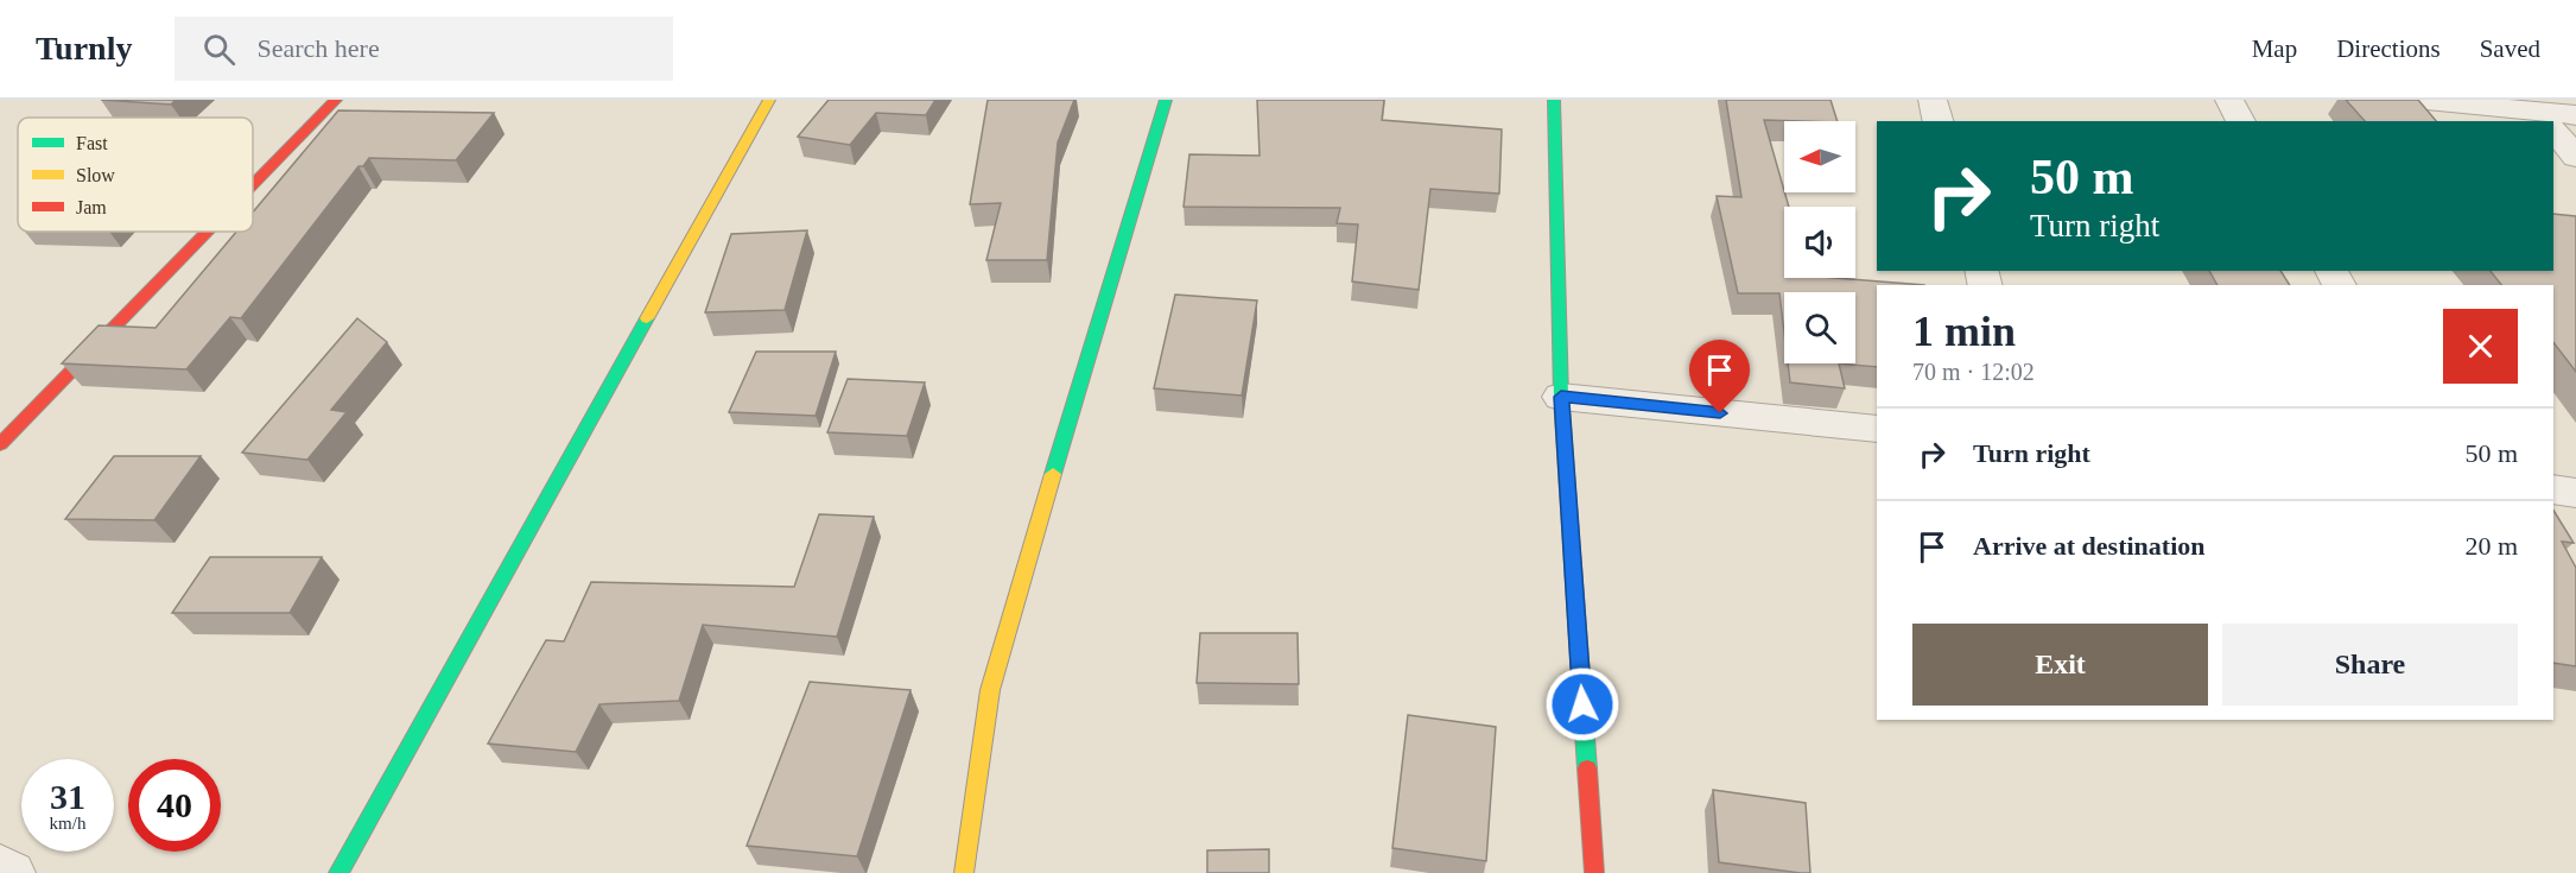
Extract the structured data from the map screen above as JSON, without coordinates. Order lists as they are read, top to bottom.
{
  "legend": ["Fast", "Slow", "Jam"],
  "north": "left",
  "page": {
    "header": "Turnly",
    "search": "Search here",
    "nav": ["Map", "Directions", "Saved"],
    "turn": ["50 m", "Turn right"],
    "heading": ["1 min", "70 m · 12:02"],
    "list": [
      {
        "name": "Turn right",
        "value": "50 m"
      },
      {
        "name": "Arrive at destination",
        "value": "20 m"
      }
    ],
    "buttons": ["Exit", "Share"],
    "speed": "31 km/h",
    "limit": "40"
  }
}
